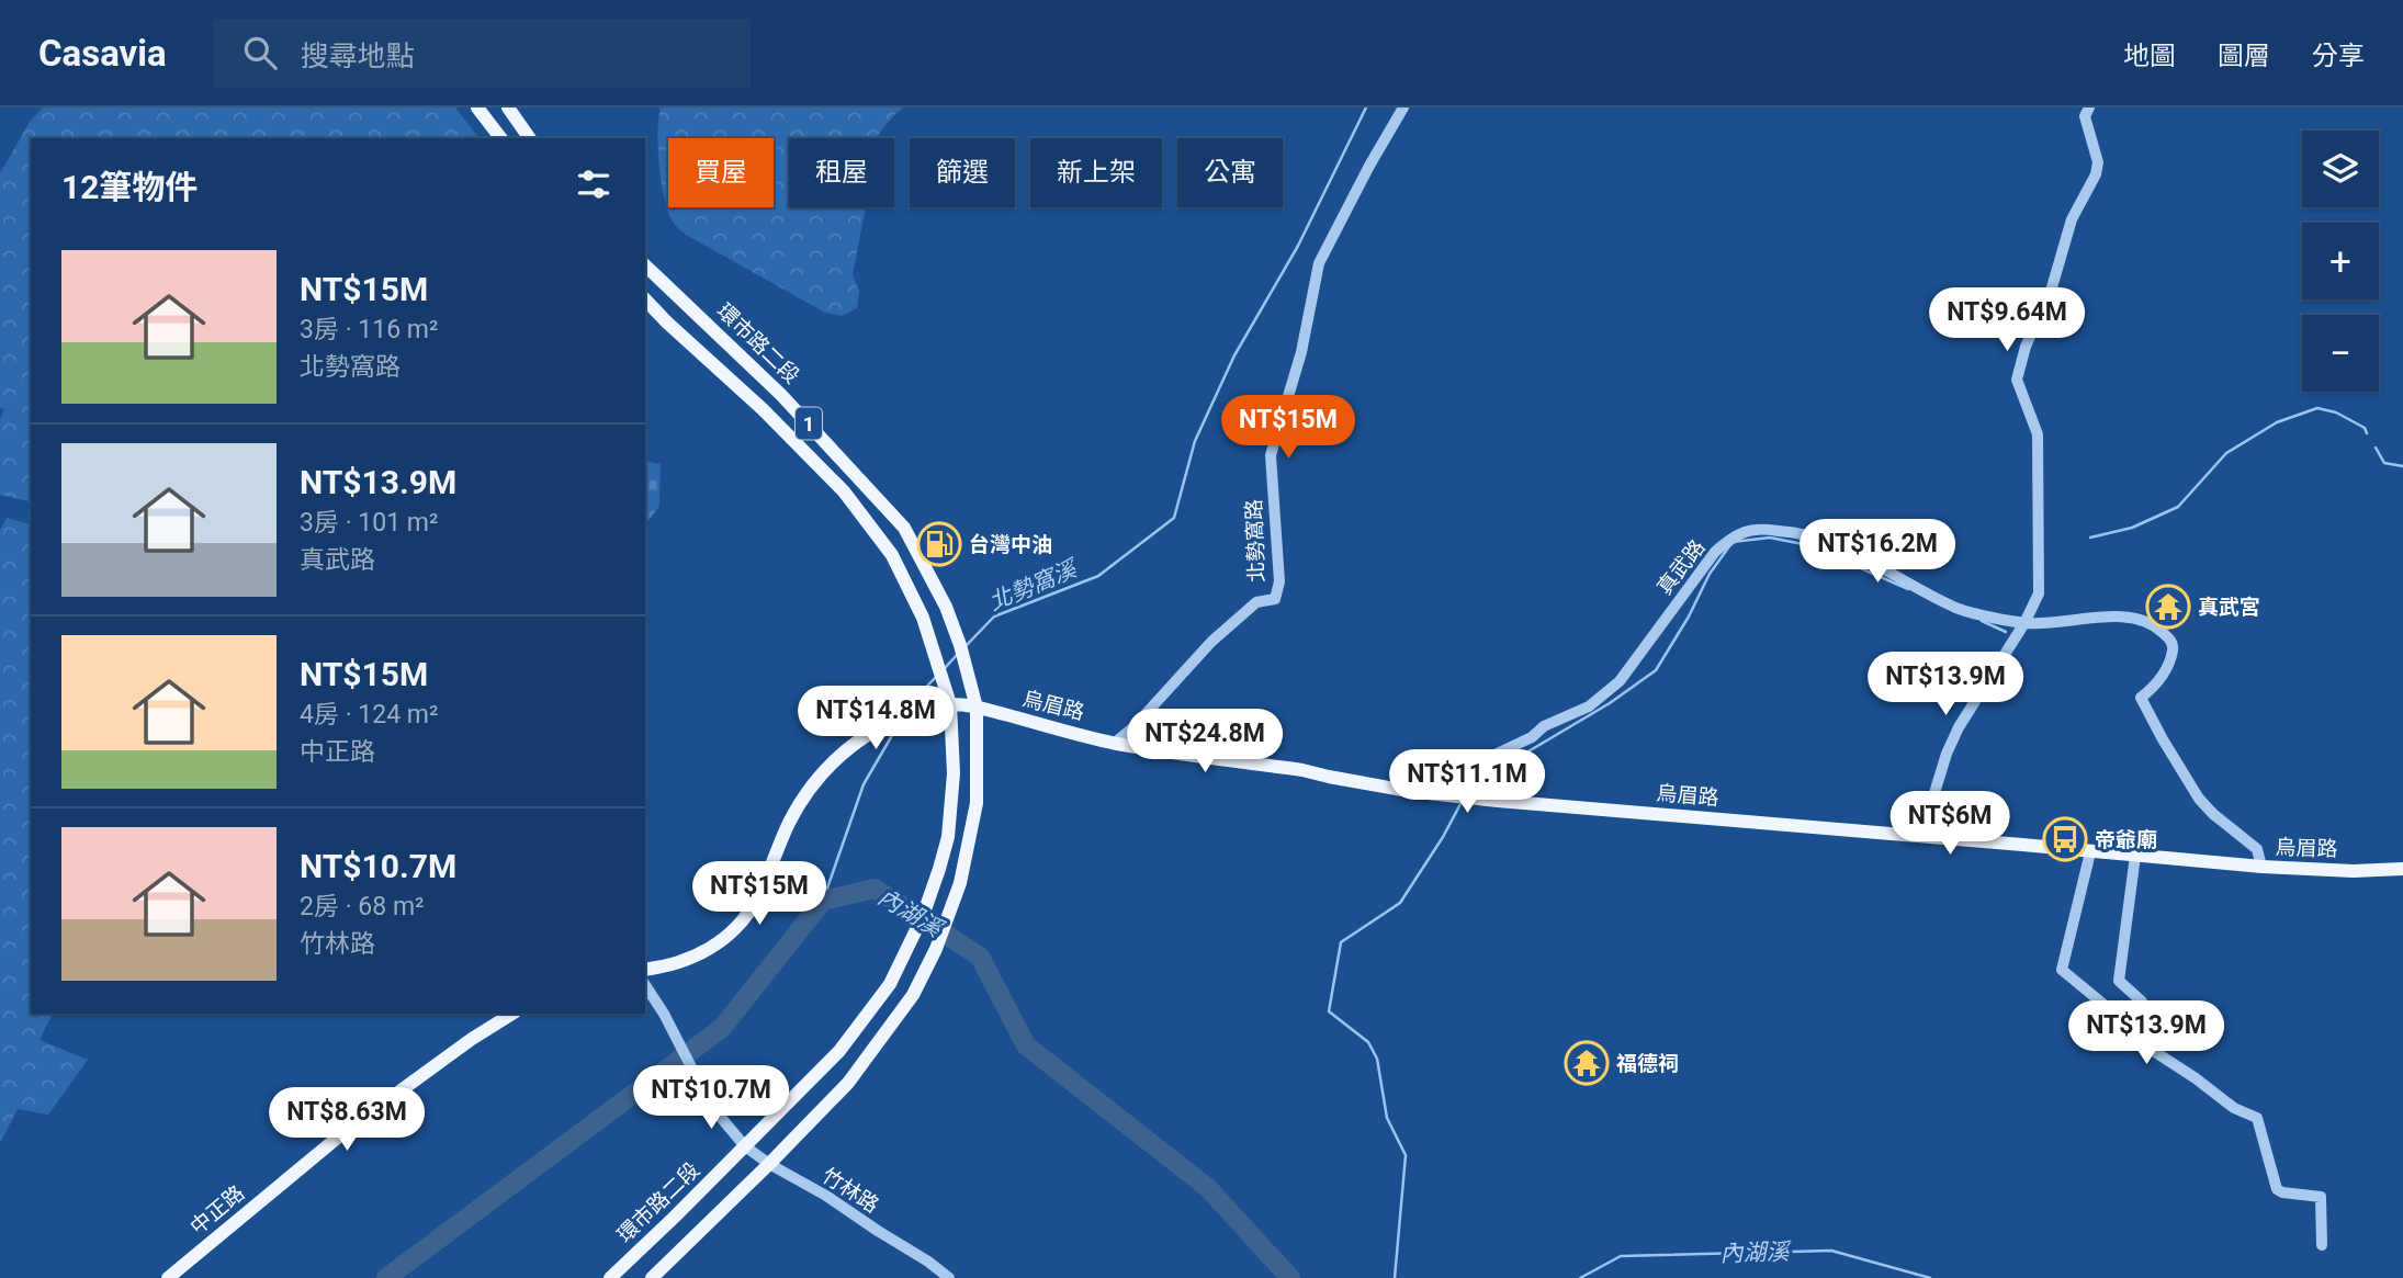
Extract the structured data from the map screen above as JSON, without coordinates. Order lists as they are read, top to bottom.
{
  "streets": {
    "main road": [
      "環市路二段",
      "1",
      "烏眉路",
      "中正路"
    ],
    "street": ["北勢窩路", "真武路", "竹林路"]
  },
  "crossings": [
    ["環市路二段", "1"],
    ["環市路二段", "烏眉路"],
    ["環市路二段", "竹林路"],
    ["1", "烏眉路"],
    ["1", "竹林路"],
    ["北勢窩路", "烏眉路"],
    ["真武路", "烏眉路"]
  ],
  "water": ["北勢窩溪", "內湖溪"],
  "places": {
    "fuel station": ["台灣中油"],
    "temple": ["真武宮", "福德祠"],
    "bus stop": ["帝爺廟"]
  },
  "page": {
    "header": "Casavia",
    "search": "搜尋地點",
    "nav": ["地圖", "圖層", "分享"],
    "map_buttons": ["+", "−"],
    "chip": [
      "買屋",
      "租屋",
      "篩選",
      "新上架",
      "公寓"
    ],
    "heading": "12筆物件",
    "list": [
      {
        "name": "NT$15M",
        "note": "3房 · 116 m² · 北勢窩路"
      },
      {
        "name": "NT$13.9M",
        "note": "3房 · 101 m² · 真武路"
      },
      {
        "name": "NT$15M",
        "note": "4房 · 124 m² · 中正路"
      },
      {
        "name": "NT$10.7M",
        "note": "2房 · 68 m² · 竹林路"
      }
    ],
    "price": [
      "NT$9.64M",
      "NT$15M",
      "NT$16.2M",
      "NT$13.9M",
      "NT$14.8M",
      "NT$24.8M",
      "NT$11.1M",
      "NT$6M",
      "NT$15M",
      "NT$13.9M",
      "NT$10.7M",
      "NT$8.63M"
    ]
  }
}
